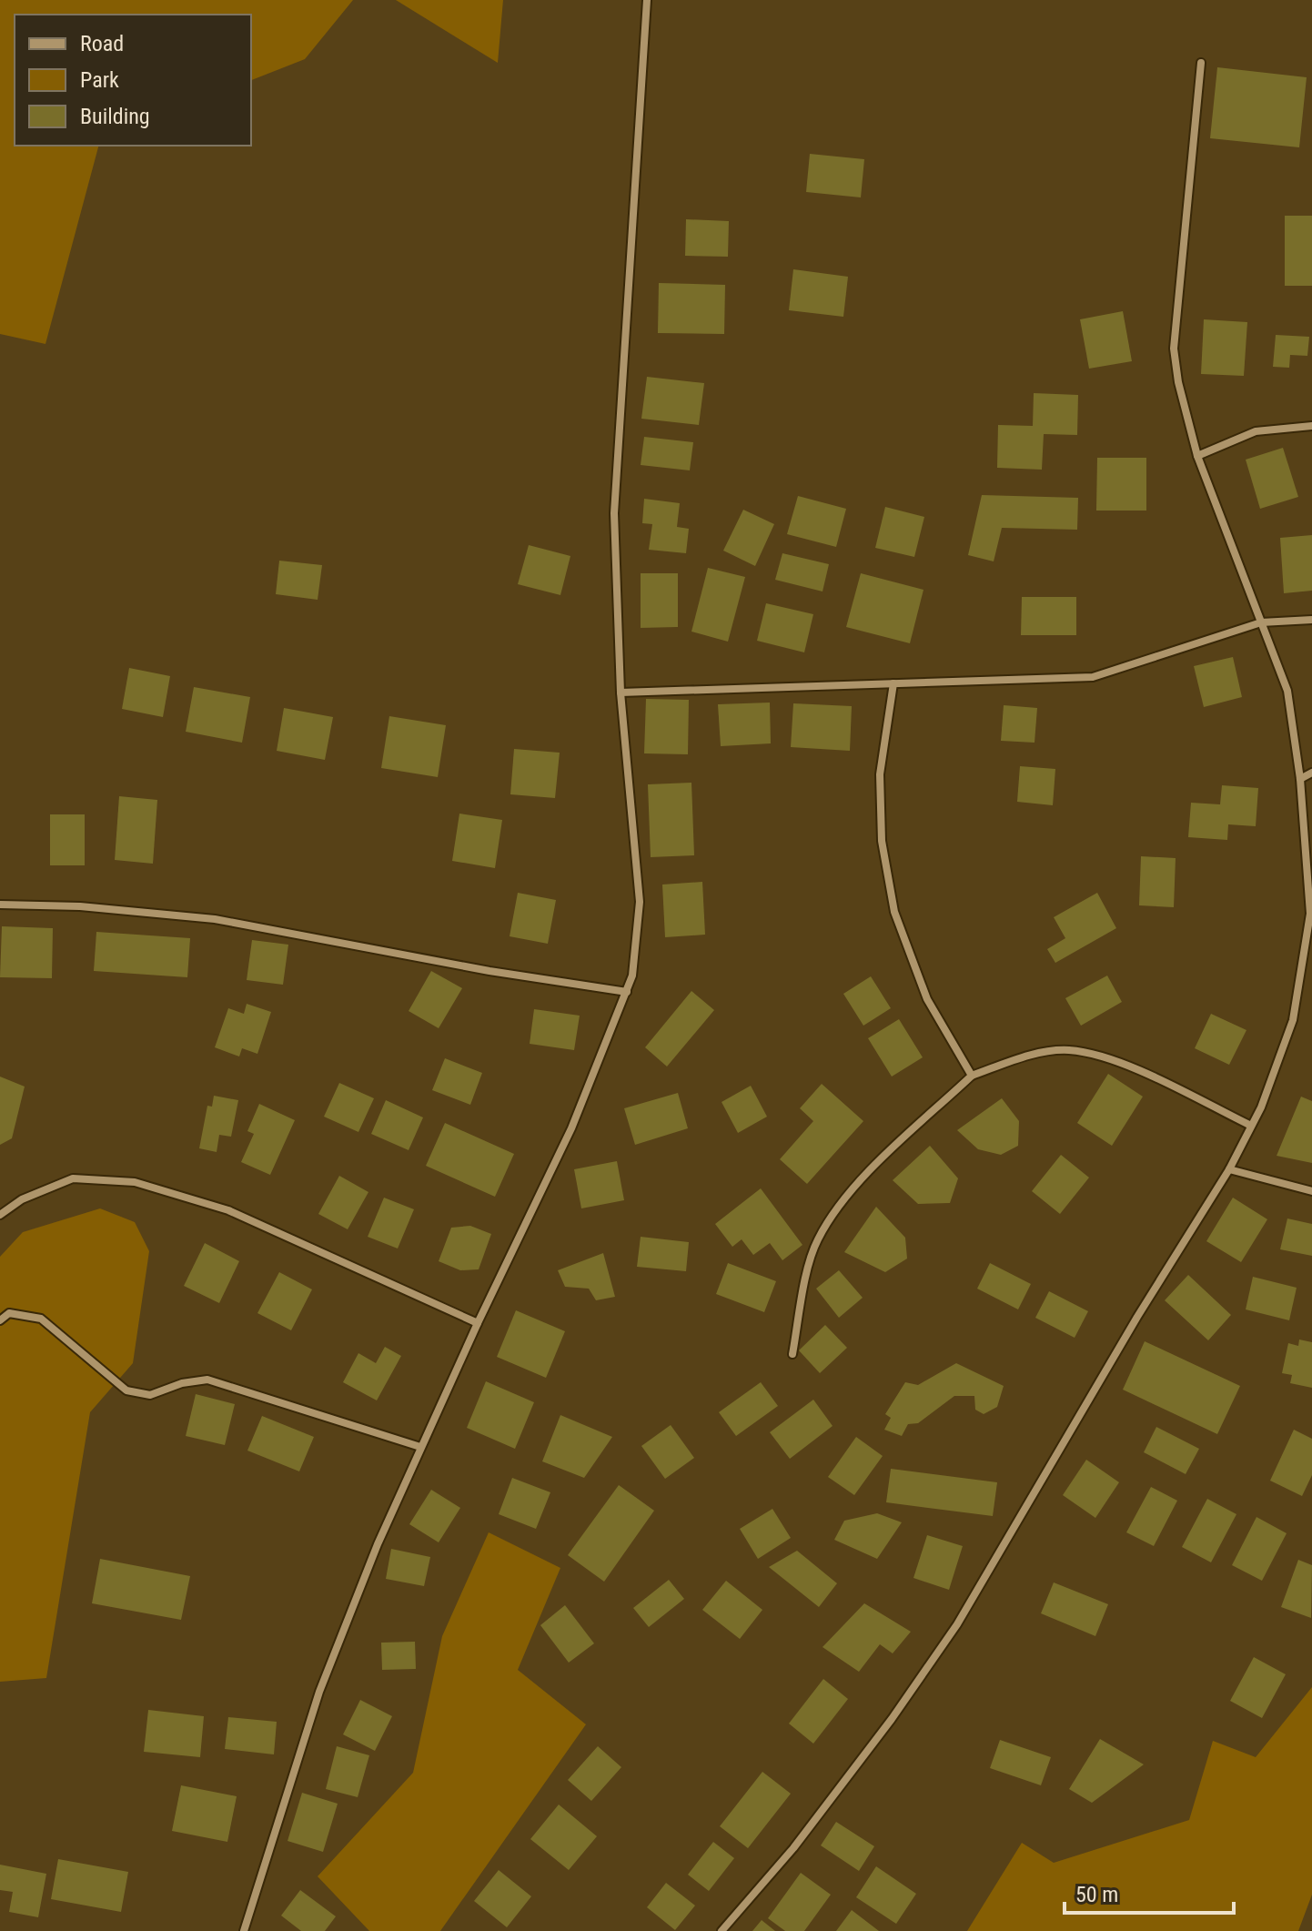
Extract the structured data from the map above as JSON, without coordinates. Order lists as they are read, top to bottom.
{
  "legend": ["Road", "Park", "Building"],
  "scale_bar": "50 m"
}
